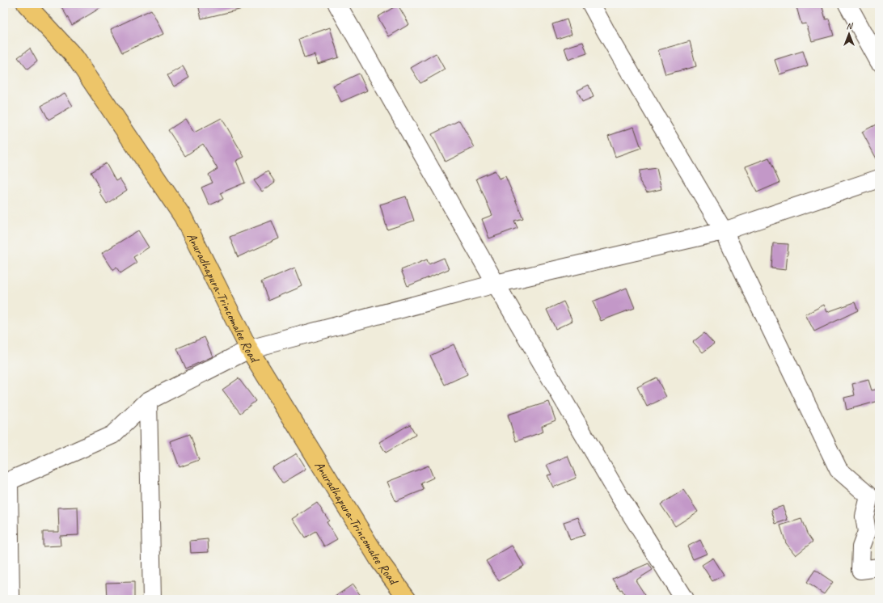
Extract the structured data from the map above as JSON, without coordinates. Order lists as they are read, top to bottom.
{
  "streets": {
    "highway": ["Anuradhapura-Trincomalee Road"]
  },
  "north": "top"
}
